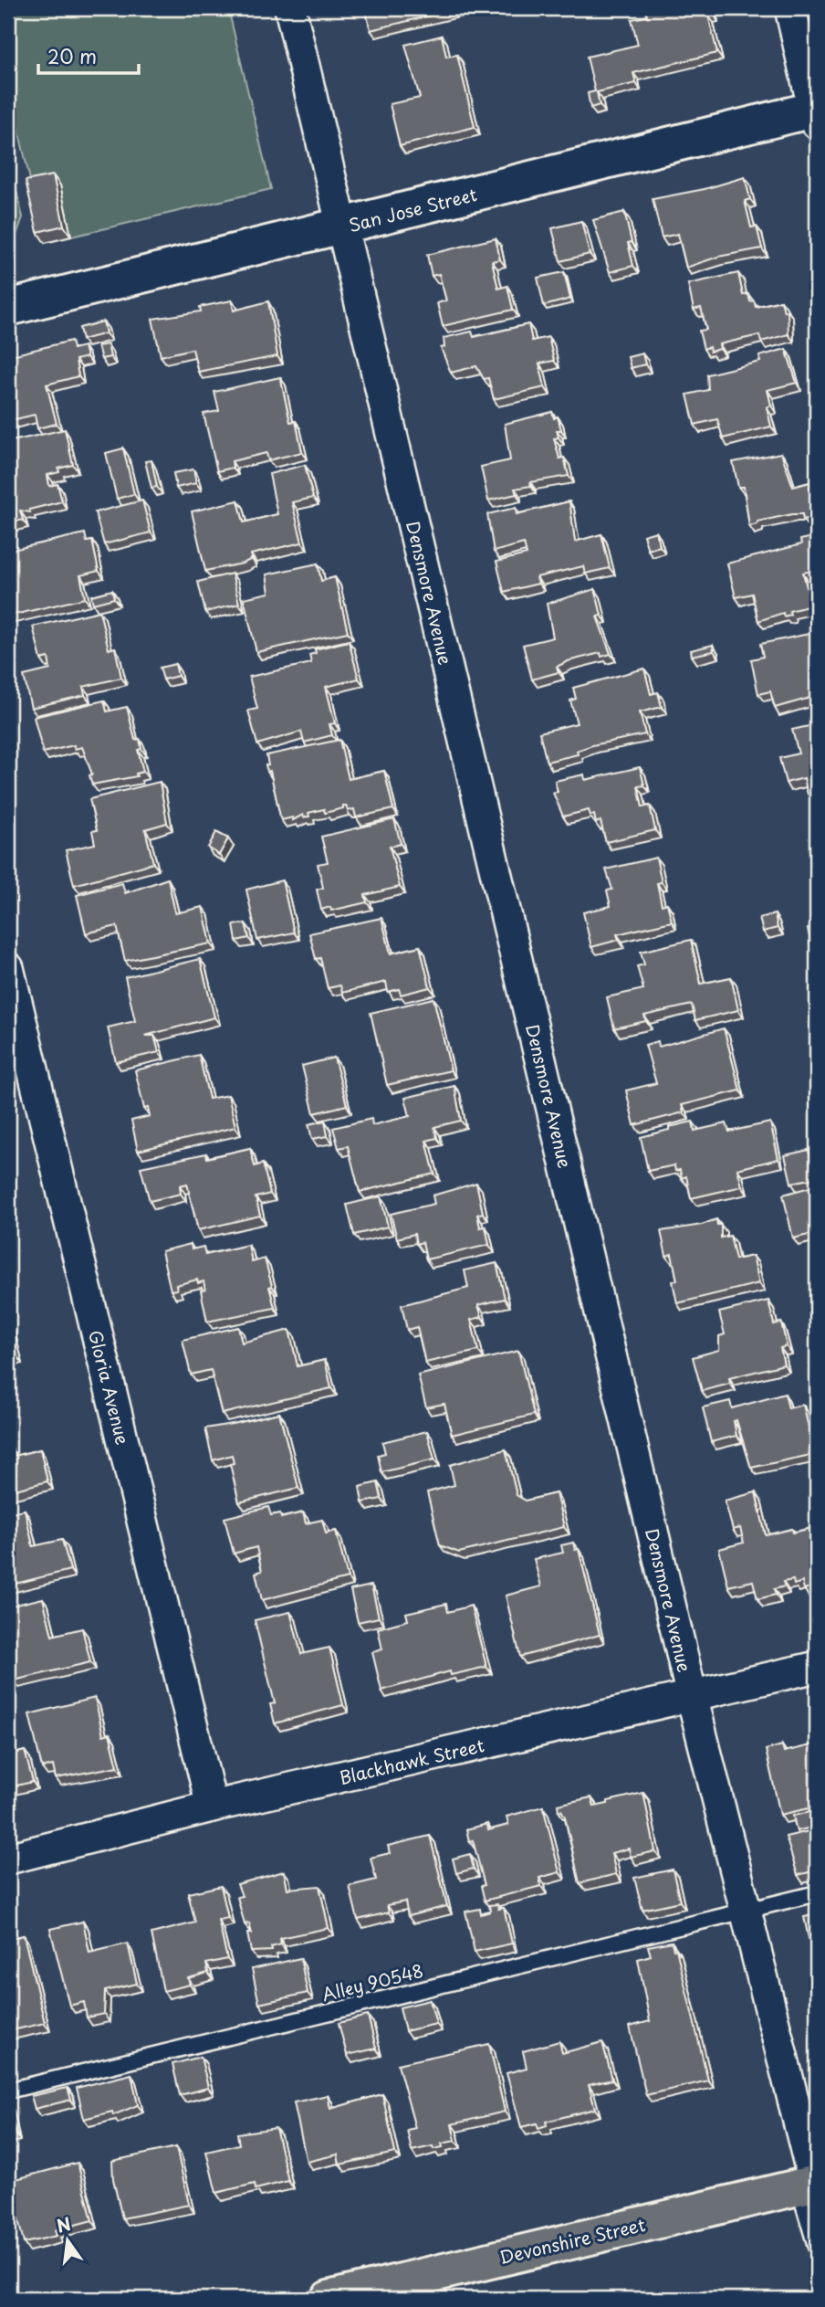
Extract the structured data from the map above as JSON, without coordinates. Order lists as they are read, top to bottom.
{
  "streets": {
    "main road": ["Devonshire Street"],
    "street": [
      "San Jose Street",
      "Densmore Avenue",
      "Gloria Avenue",
      "Blackhawk Street"
    ],
    "lane": ["Alley 90548"]
  },
  "crossings": [
    ["San Jose Street", "Densmore Avenue"],
    ["Densmore Avenue", "Blackhawk Street"],
    ["Densmore Avenue", "Alley 90548"],
    ["Densmore Avenue", "Devonshire Street"],
    ["Gloria Avenue", "Blackhawk Street"]
  ],
  "scale_bar": "20 m",
  "north": "top"
}
